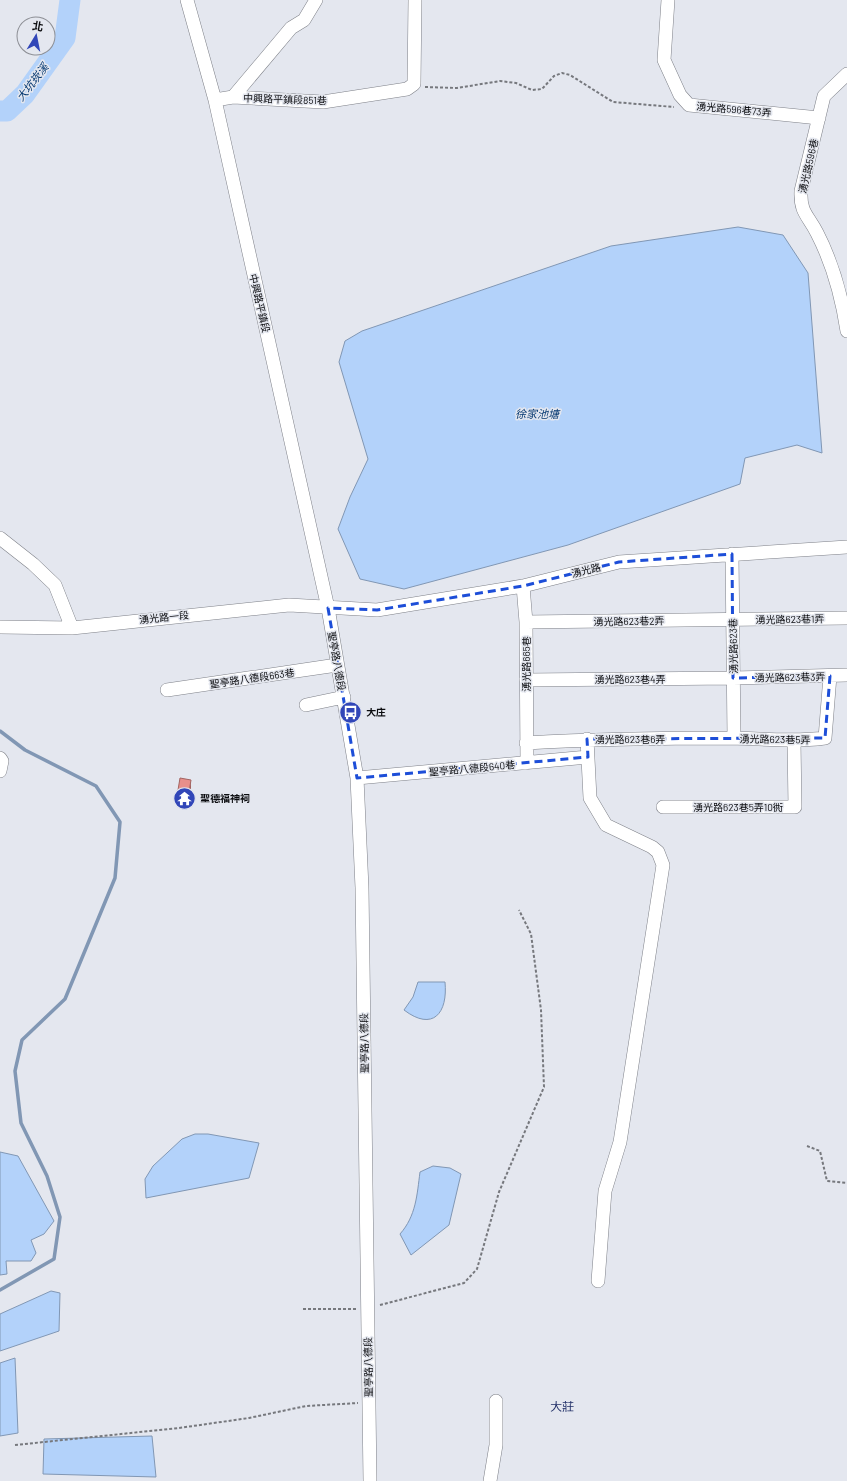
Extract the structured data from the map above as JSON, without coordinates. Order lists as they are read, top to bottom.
{
  "streets": {
    "street": [
      "中興路平鎮段851巷",
      "湧光路596巷73弄",
      "湧光路596巷",
      "中興路平鎮段",
      "湧光路",
      "湧光路一段",
      "湧光路623巷1弄",
      "湧光路623巷2弄",
      "湧光路623巷",
      "聖亭路八德段",
      "湧光路665巷",
      "湧光路623巷3弄",
      "聖亭路八德段663巷",
      "湧光路623巷4弄",
      "湧光路623巷6弄",
      "湧光路623巷5弄",
      "聖亭路八德段640巷",
      "湧光路623巷5弄10衖"
    ]
  },
  "crossings": [
    ["中興路平鎮段851巷", "中興路平鎮段"],
    ["湧光路596巷73弄", "湧光路596巷"],
    ["中興路平鎮段", "湧光路"],
    ["中興路平鎮段", "湧光路一段"],
    ["中興路平鎮段", "聖亭路八德段"],
    ["湧光路", "湧光路一段"],
    ["湧光路", "湧光路623巷"],
    ["湧光路", "聖亭路八德段"],
    ["湧光路", "湧光路665巷"],
    ["湧光路一段", "聖亭路八德段"],
    ["湧光路623巷1弄", "湧光路623巷2弄"],
    ["湧光路623巷1弄", "湧光路623巷"],
    ["湧光路623巷2弄", "湧光路623巷"],
    ["湧光路623巷2弄", "湧光路665巷"],
    ["湧光路623巷", "湧光路623巷3弄"],
    ["湧光路623巷", "湧光路623巷4弄"],
    ["湧光路623巷", "湧光路623巷6弄"],
    ["湧光路623巷", "湧光路623巷5弄"],
    ["聖亭路八德段", "聖亭路八德段663巷"],
    ["聖亭路八德段", "聖亭路八德段640巷"],
    ["湧光路665巷", "湧光路623巷4弄"],
    ["湧光路665巷", "湧光路623巷6弄"],
    ["湧光路665巷", "聖亭路八德段640巷"],
    ["湧光路623巷3弄", "湧光路623巷4弄"],
    ["湧光路623巷3弄", "湧光路623巷5弄"],
    ["湧光路623巷6弄", "湧光路623巷5弄"],
    ["湧光路623巷5弄", "湧光路623巷5弄10衖"]
  ],
  "districts": ["大莊"],
  "water": ["大坑崁溪", "徐家池塘"],
  "places": {
    "bus stop": ["大庄"],
    "temple": ["聖德福神祠"]
  },
  "north": "top"
}
